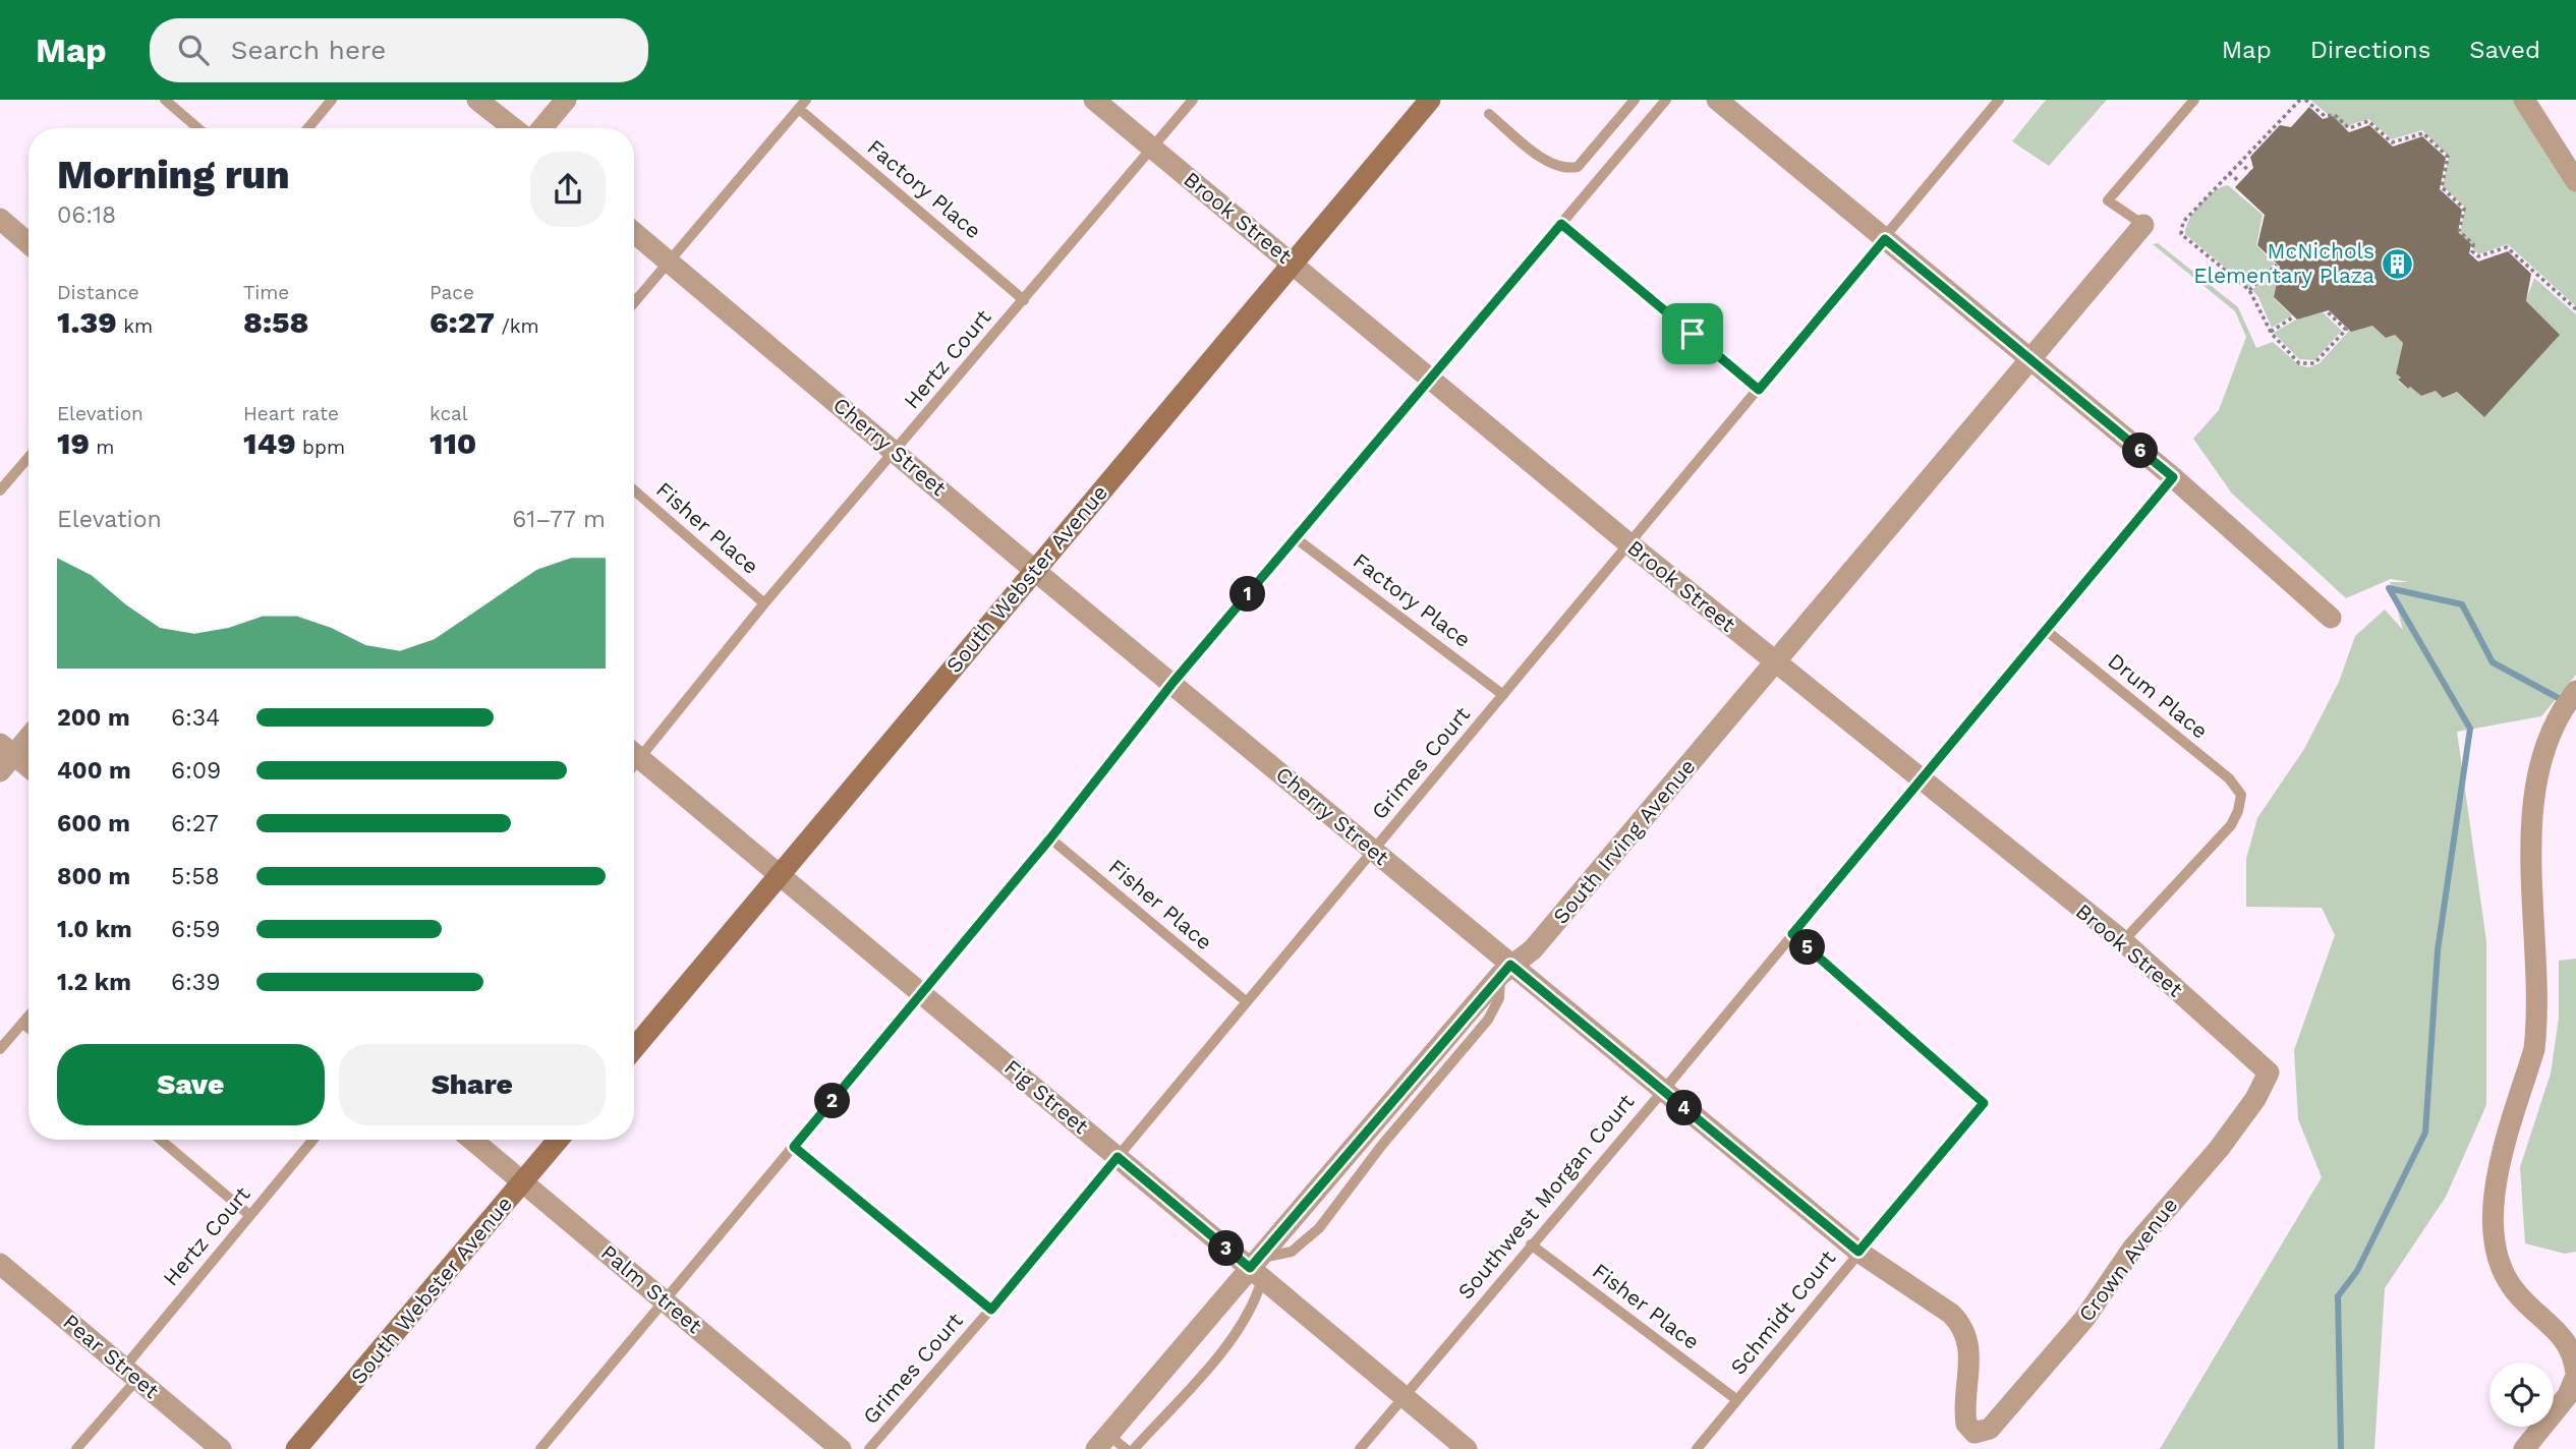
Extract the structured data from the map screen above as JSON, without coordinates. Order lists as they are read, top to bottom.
{
  "streets": {
    "street": [
      "Brook Street",
      "Cherry Street",
      "South Webster Avenue",
      "South Irving Avenue",
      "Fig Street",
      "Crown Avenue",
      "Palm Street",
      "Pear Street"
    ],
    "lane": [
      "Factory Place",
      "Hertz Court",
      "Fisher Place",
      "Drum Place",
      "Grimes Court",
      "Southwest Morgan Court",
      "Schmidt Court"
    ]
  },
  "crossings": [
    ["Factory Place", "Hertz Court"],
    ["Factory Place", "Grimes Court"],
    ["Brook Street", "Hertz Court"],
    ["Brook Street", "South Webster Avenue"],
    ["Brook Street", "Drum Place"],
    ["Brook Street", "Grimes Court"],
    ["Brook Street", "South Irving Avenue"],
    ["Brook Street", "Southwest Morgan Court"],
    ["Brook Street", "Crown Avenue"],
    ["Hertz Court", "Cherry Street"],
    ["Hertz Court", "Fisher Place"],
    ["Hertz Court", "Pear Street"],
    ["Cherry Street", "South Webster Avenue"],
    ["Cherry Street", "Grimes Court"],
    ["Cherry Street", "South Irving Avenue"],
    ["Cherry Street", "Southwest Morgan Court"],
    ["Cherry Street", "Crown Avenue"],
    ["Cherry Street", "Schmidt Court"],
    ["Fisher Place", "Grimes Court"],
    ["Fisher Place", "Southwest Morgan Court"],
    ["Fisher Place", "Schmidt Court"],
    ["South Webster Avenue", "Fig Street"],
    ["South Webster Avenue", "Palm Street"],
    ["Drum Place", "Southwest Morgan Court"],
    ["Grimes Court", "Fig Street"],
    ["South Irving Avenue", "Fig Street"],
    ["Fig Street", "Southwest Morgan Court"],
    ["Southwest Morgan Court", "Schmidt Court"]
  ],
  "places": {
    "building": ["McNichols Elementary Plaza"]
  },
  "page": {
    "header": "Map",
    "search": "Search here",
    "nav": ["Map", "Directions", "Saved"],
    "heading": ["Morning run", "06:18"],
    "stats": [
      ["Distance", "1.39 km"],
      ["Time", "8:58"],
      ["Pace", "6:27 /km"],
      ["Elevation", "19 m"],
      ["Heart rate", "149 bpm"],
      ["kcal", "110"]
    ],
    "pins": [
      "6",
      "1",
      "5",
      "2",
      "4",
      "3"
    ],
    "chart": ["Elevation", "61–77 m"],
    "list": [
      {
        "name": "200 m",
        "note": "6:34"
      },
      {
        "name": "400 m",
        "note": "6:09"
      },
      {
        "name": "600 m",
        "note": "6:27"
      },
      {
        "name": "800 m",
        "note": "5:58"
      },
      {
        "name": "1.0 km",
        "note": "6:59"
      },
      {
        "name": "1.2 km",
        "note": "6:39"
      }
    ],
    "buttons": ["Save", "Share"]
  }
}
